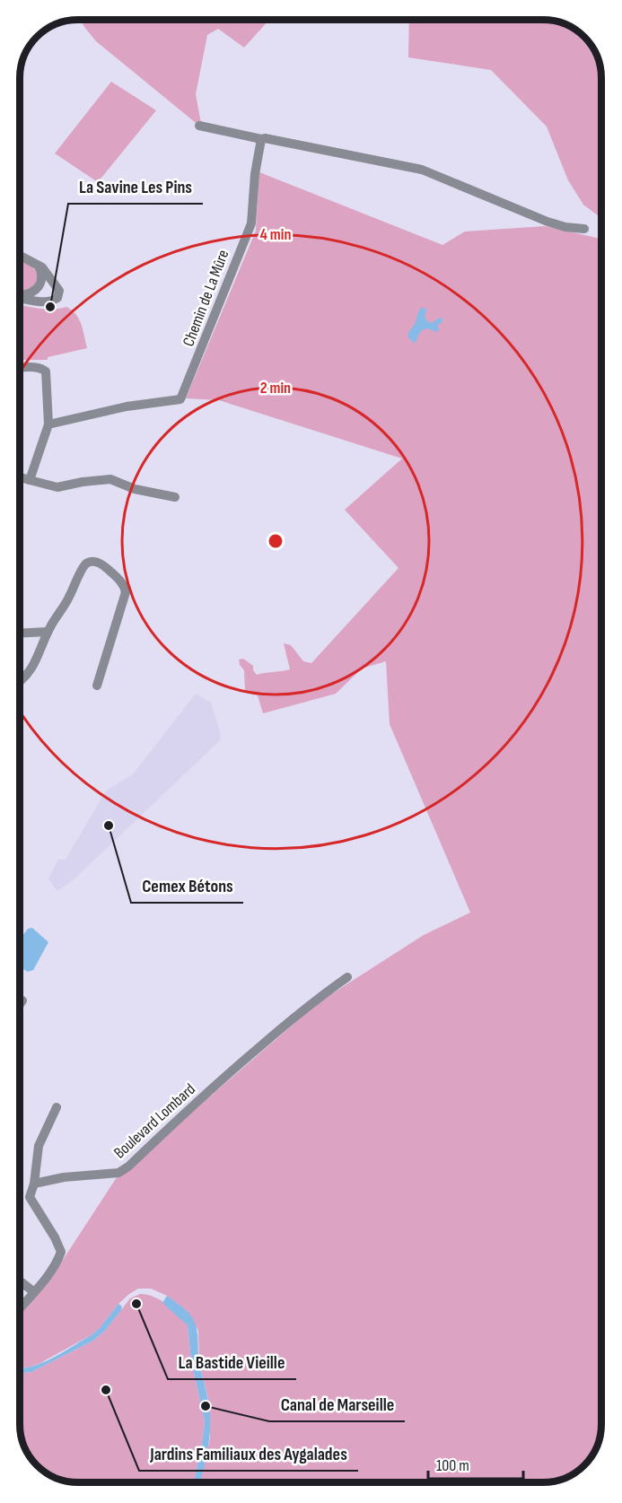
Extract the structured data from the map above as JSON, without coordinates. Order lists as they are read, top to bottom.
{
  "streets": {
    "street": ["Chemin de La Mûre", "Boulevard Lombard"]
  },
  "places": [
    "La Savine Les Pins",
    "Cemex Bétons",
    "La Bastide Vieille",
    "Jardins Familiaux des Aygalades",
    "Canal de Marseille"
  ],
  "scale_bar": "100 m",
  "rings": ["4 min", "2 min"]
}
